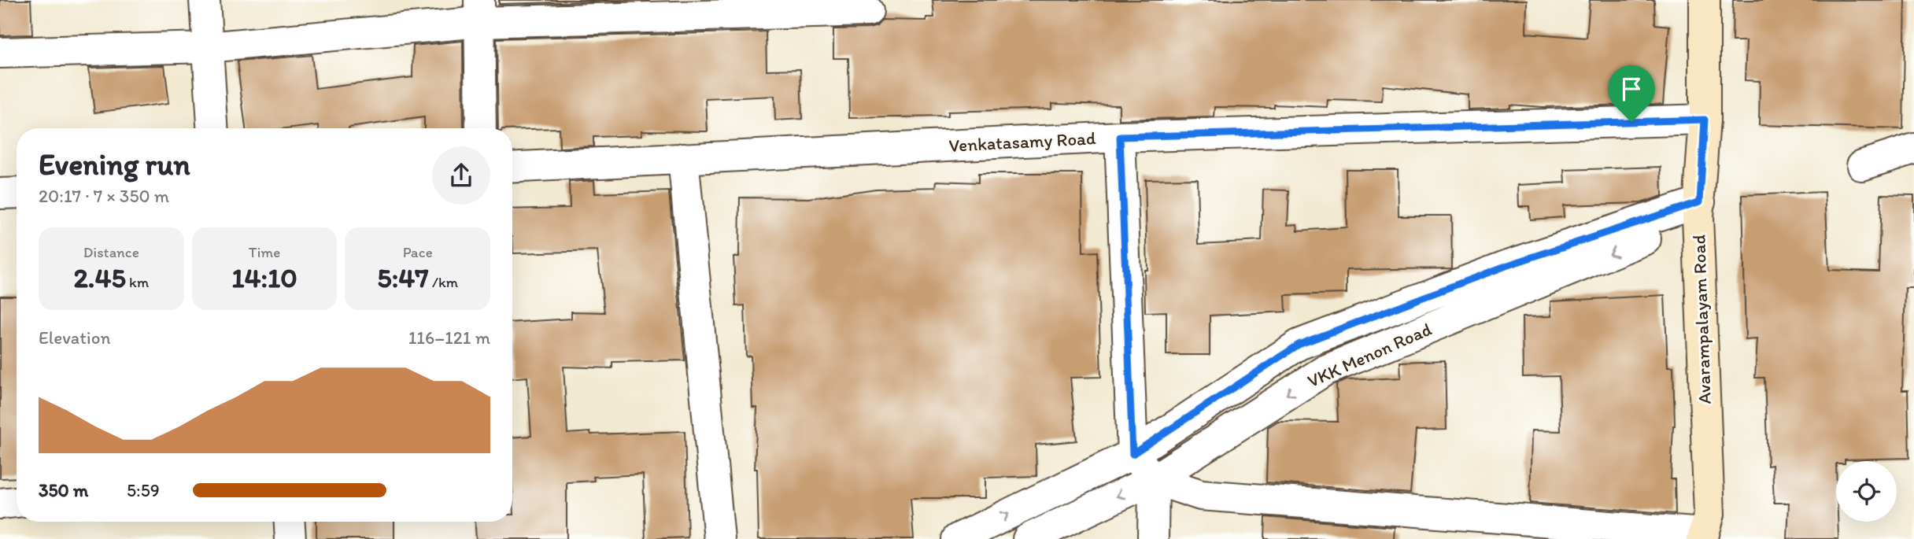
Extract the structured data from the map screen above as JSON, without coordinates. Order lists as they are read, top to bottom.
{
  "streets": {
    "main road": ["Avarampalayam Road"],
    "street": ["Venkatasamy Road", "VKK Menon Road"]
  },
  "crossings": [
    ["Venkatasamy Road", "Avarampalayam Road"],
    ["Avarampalayam Road", "VKK Menon Road"]
  ],
  "page": {
    "heading": ["Evening run", "20:17 · 7 × 350 m"],
    "stats": [
      ["Distance", "2.45 km"],
      ["Time", "14:10"],
      ["Pace", "5:47 /km"]
    ],
    "chart": ["Elevation", "116–121 m"],
    "list": [
      {
        "name": "350 m",
        "note": "5:59"
      }
    ]
  }
}
